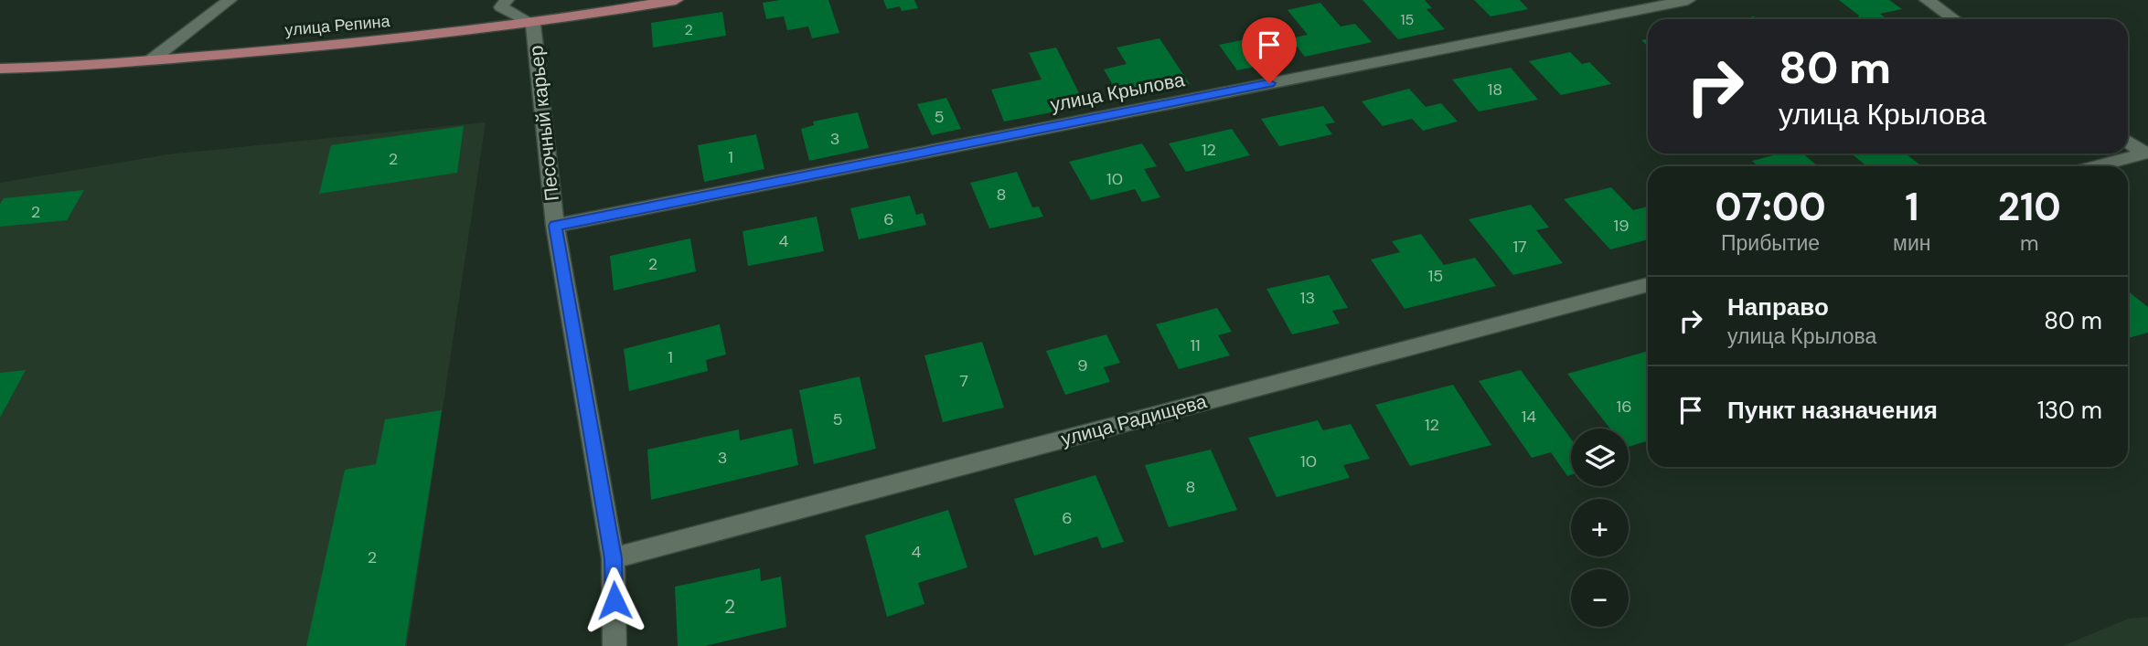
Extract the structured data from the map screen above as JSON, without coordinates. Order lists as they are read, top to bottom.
{
  "streets": {
    "main road": ["улица Репина"],
    "street": ["улица Крылова", "Песочный карьер", "улица Радищева"]
  },
  "crossings": [
    ["улица Репина", "Песочный карьер"],
    ["улица Крылова", "Песочный карьер"],
    ["Песочный карьер", "улица Радищева"]
  ],
  "house_numbers": [
    "15",
    "2",
    "18",
    "5",
    "3",
    "12",
    "1",
    "2",
    "10",
    "8",
    "2",
    "6",
    "19",
    "4",
    "17",
    "2",
    "15",
    "13",
    "11",
    "1",
    "9",
    "7",
    "16",
    "14",
    "5",
    "12",
    "3",
    "10",
    "8",
    "6",
    "4",
    "2",
    "2"
  ],
  "page": {
    "turn": ["80 m", "улица Крылова"],
    "eta": [
      "07:00",
      "Прибытие",
      "1",
      "мин",
      "210",
      "m"
    ],
    "list": [
      {
        "name": "Направо",
        "note": "улица Крылова",
        "value": "80 m"
      },
      {
        "name": "Пункт назначения",
        "value": "130 m"
      }
    ],
    "map_buttons": ["+", "−"]
  }
}
